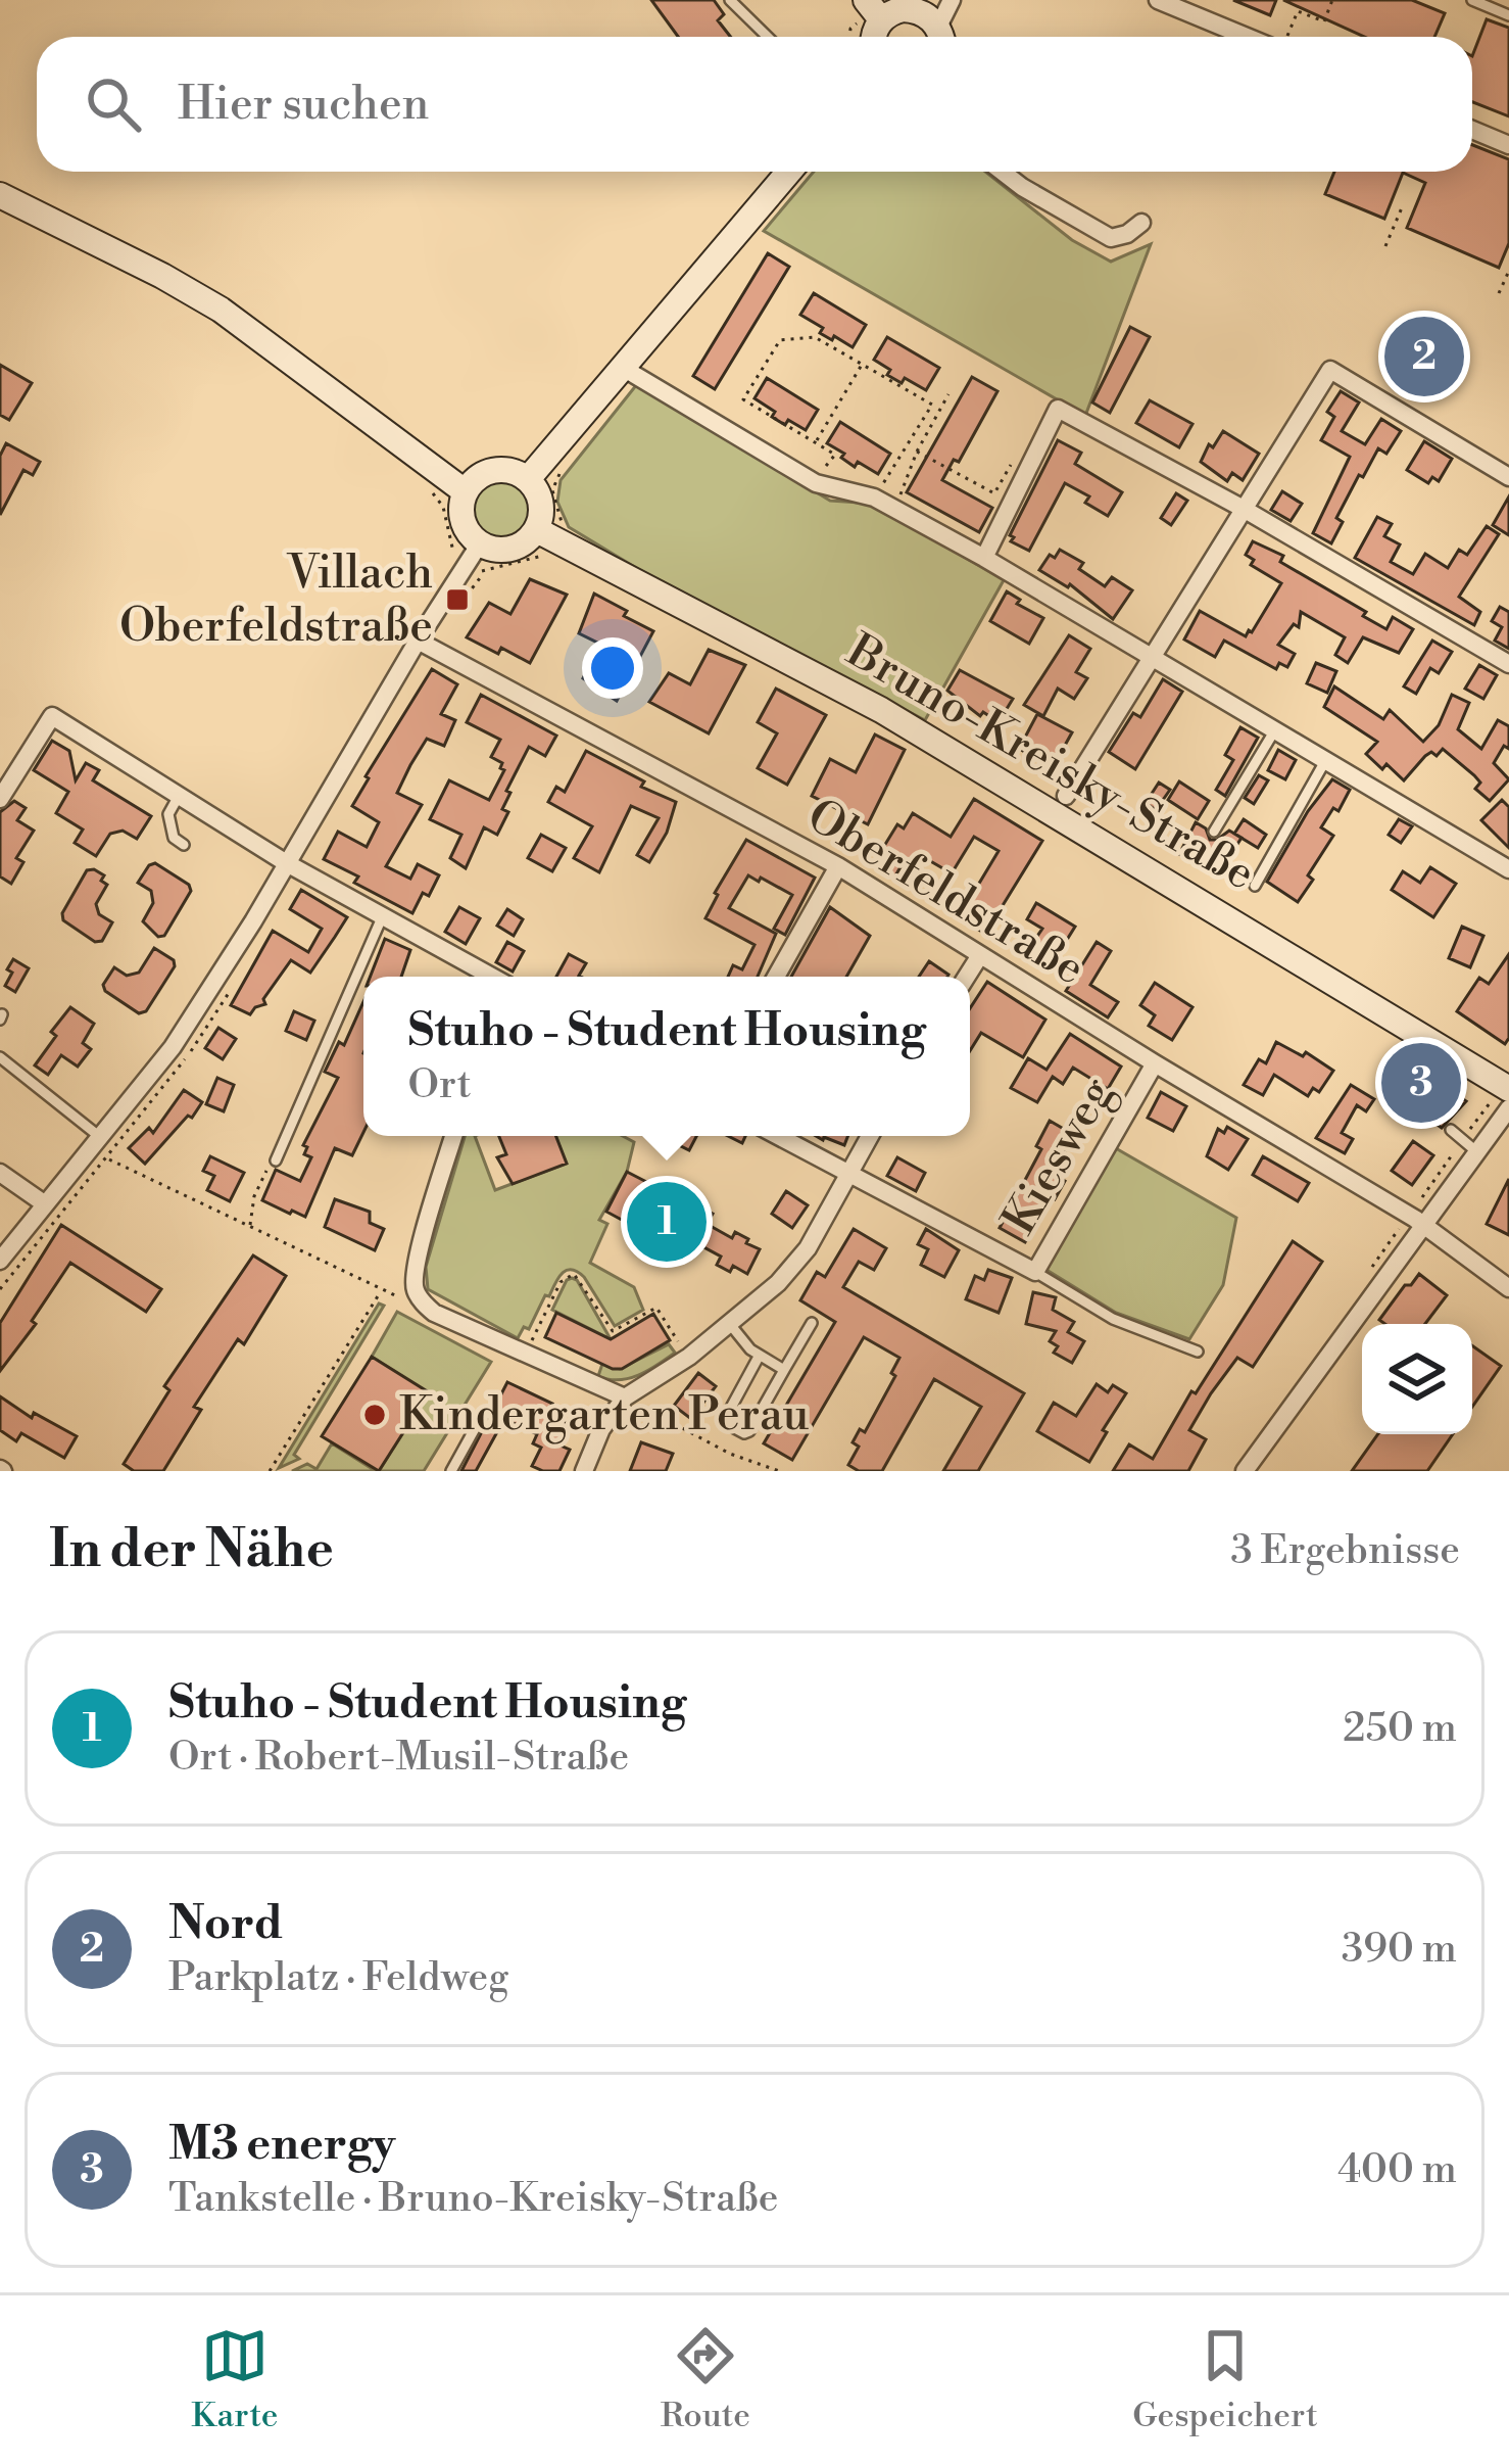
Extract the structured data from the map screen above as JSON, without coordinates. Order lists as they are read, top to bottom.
{
  "streets": {
    "street": ["Bruno-Kreisky-Straße", "Oberfeldstraße", "Kiesweg"]
  },
  "crossings": [
    ["Oberfeldstraße", "Kiesweg"]
  ],
  "places": {
    "transit": ["Villach Oberfeldstraße"],
    "other": ["Kindergarten Perau"]
  },
  "page": {
    "search": "Hier suchen",
    "pins": ["2", "3", "1"],
    "popup": ["Stuho - Student Housing", "Ort"],
    "heading": ["In der Nähe", "3 Ergebnisse"],
    "list": [
      {
        "mark": "1",
        "name": "Stuho - Student Housing",
        "note": "Ort · Robert-Musil-Straße",
        "value": "250 m"
      },
      {
        "mark": "2",
        "name": "Nord",
        "note": "Parkplatz · Feldweg",
        "value": "390 m"
      },
      {
        "mark": "3",
        "name": "M3 energy",
        "note": "Tankstelle · Bruno-Kreisky-Straße",
        "value": "400 m"
      }
    ],
    "nav": ["Karte", "Route", "Gespeichert"]
  }
}
